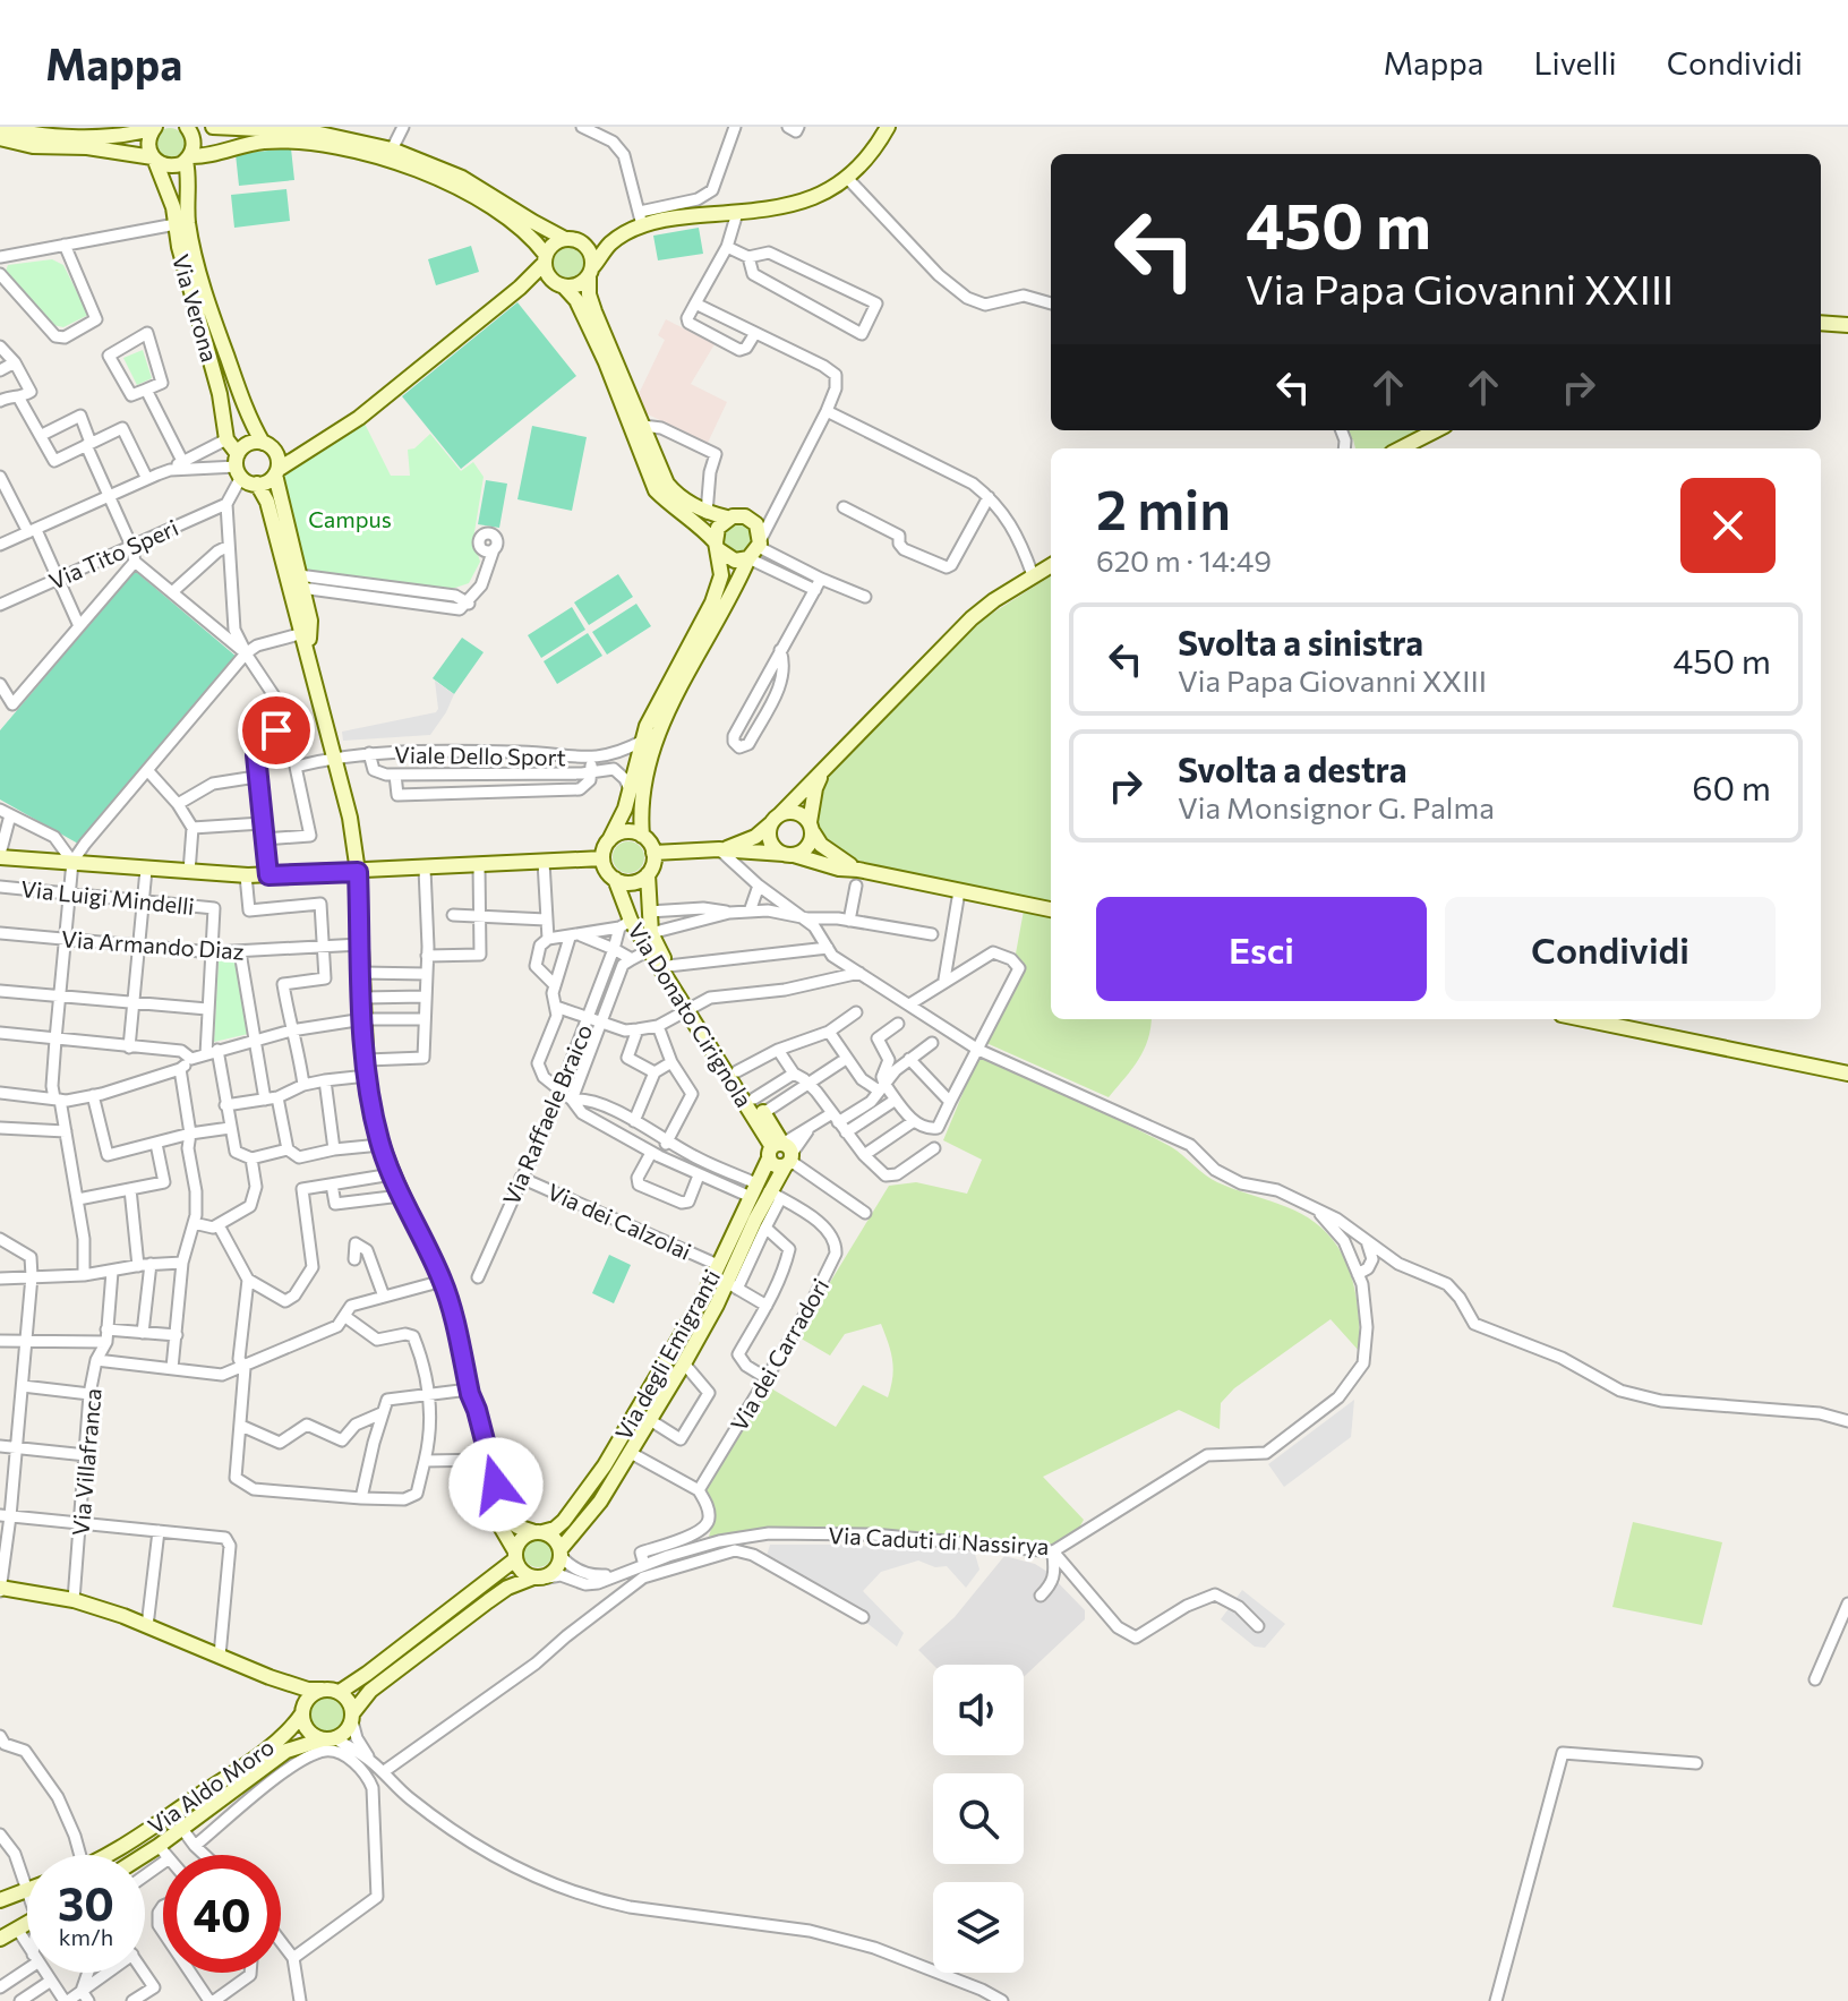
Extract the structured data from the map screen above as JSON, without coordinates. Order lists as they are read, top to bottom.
{
  "streets": {
    "main road": [
      "Via Verona",
      "Via Donato Cirignola",
      "Via degli Emigranti",
      "Via Aldo Moro"
    ],
    "street": [
      "Via Tito Speri",
      "Viale Dello Sport",
      "Via Luigi Mindelli",
      "Via Armando Diaz",
      "Via Raffaele Braico",
      "Via dei Calzolai",
      "Via dei Carradori",
      "Via Villafranca",
      "Via Caduti di Nassirya"
    ]
  },
  "crossings": [
    ["Via Luigi Mindelli", "Via Armando Diaz"],
    ["Via Donato Cirignola", "Via Raffaele Braico"],
    ["Via Donato Cirignola", "Via degli Emigranti"],
    ["Via Raffaele Braico", "Via dei Calzolai"],
    ["Via dei Calzolai", "Via degli Emigranti"],
    ["Via degli Emigranti", "Via dei Carradori"],
    ["Via degli Emigranti", "Via Caduti di Nassirya"],
    ["Via degli Emigranti", "Via Aldo Moro"]
  ],
  "parks": ["Campus"],
  "page": {
    "header": "Mappa",
    "nav": ["Mappa", "Livelli", "Condividi"],
    "turn": ["450 m", "Via Papa Giovanni XXIII"],
    "heading": ["2 min", "620 m · 14:49"],
    "list": [
      {
        "name": "Svolta a sinistra",
        "note": "Via Papa Giovanni XXIII",
        "value": "450 m"
      },
      {
        "name": "Svolta a destra",
        "note": "Via Monsignor G. Palma",
        "value": "60 m"
      }
    ],
    "buttons": ["Esci", "Condividi"],
    "speed": "30 km/h",
    "limit": "40"
  }
}
